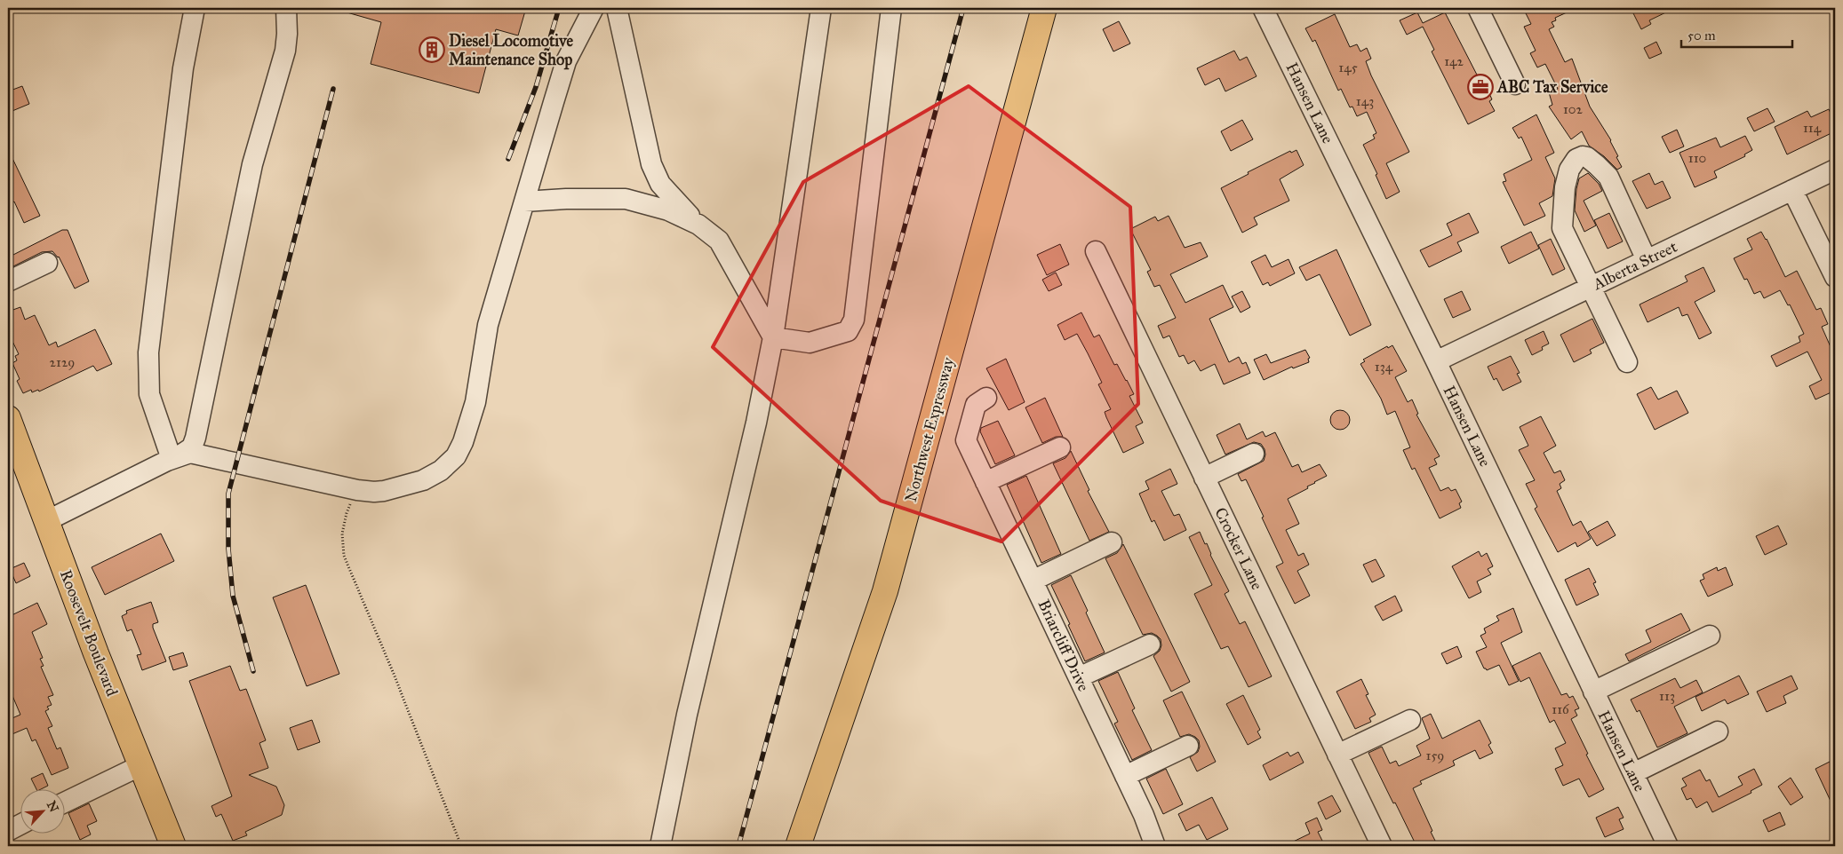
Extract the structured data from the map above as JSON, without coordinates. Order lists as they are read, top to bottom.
{
  "streets": {
    "main road": ["Northwest Expressway", "Roosevelt Boulevard"],
    "street": [
      "Hansen Lane",
      "Alberta Street",
      "Crocker Lane",
      "Briarcliff Drive"
    ]
  },
  "crossings": [
    ["Hansen Lane", "Alberta Street"]
  ],
  "places": {
    "building": ["Diesel Locomotive Maintenance Shop"],
    "office": ["ABC Tax Service"]
  },
  "house_numbers": [
    "142",
    "145",
    "143",
    "102",
    "114",
    "110",
    "2129",
    "134",
    "113",
    "116",
    "159"
  ],
  "scale_bar": "50 m",
  "north": "top right"
}
